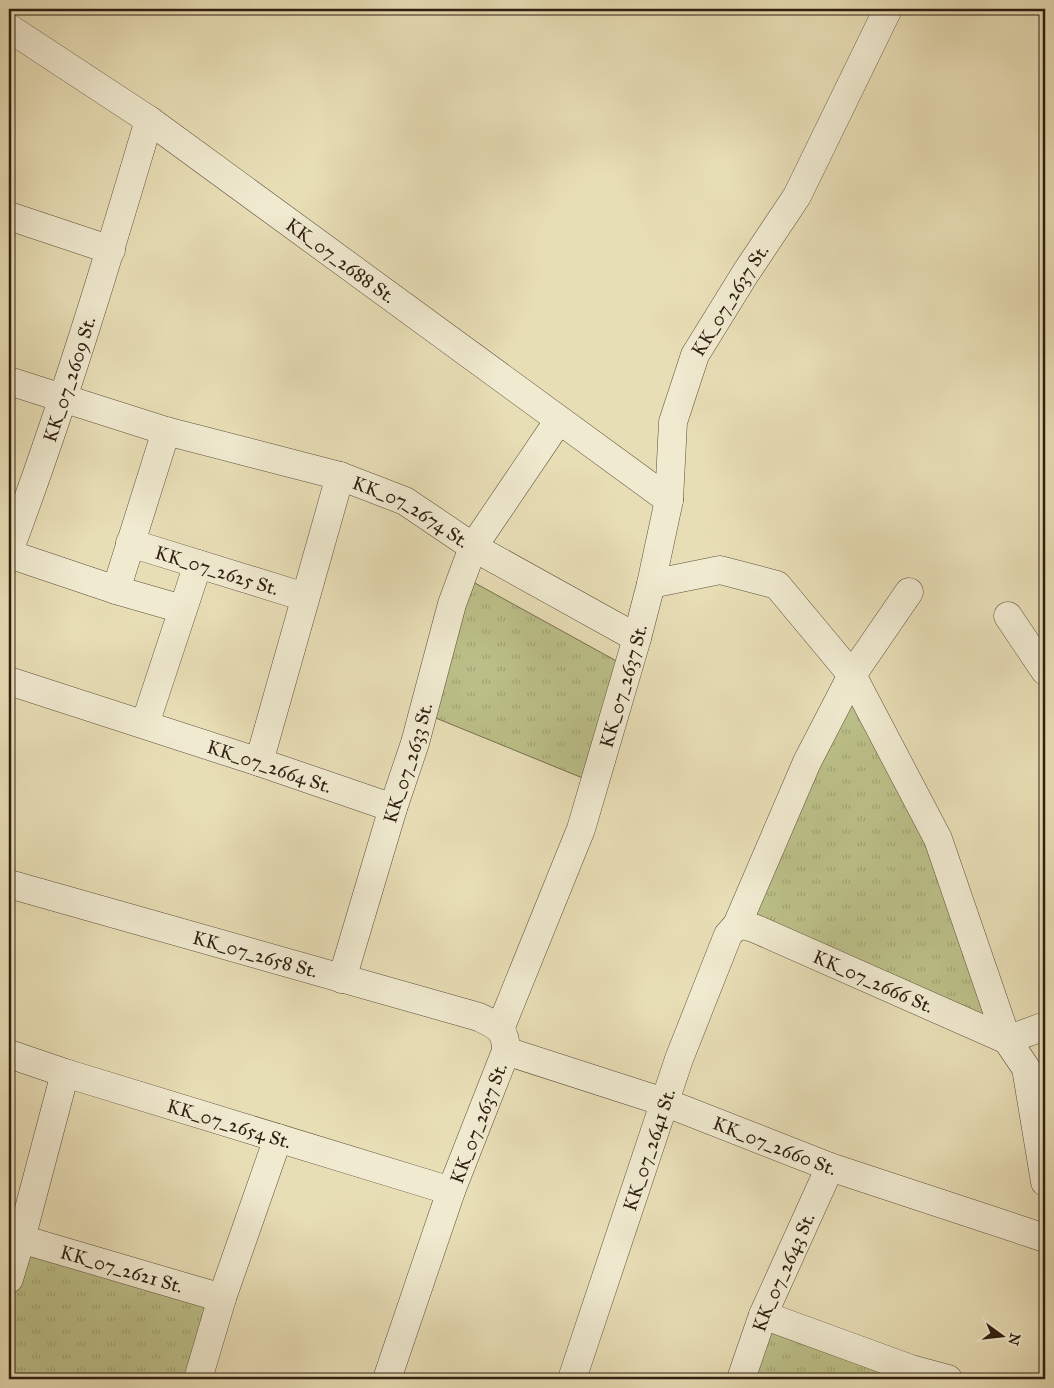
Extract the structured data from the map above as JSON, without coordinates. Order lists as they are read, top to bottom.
{
  "streets": {
    "street": [
      "KK_07_2688 St.",
      "KK_07_2637 St.",
      "KK_07_2609 St.",
      "KK_07_2674 St.",
      "KK_07_2625 St.",
      "KK_07_2633 St.",
      "KK_07_2664 St.",
      "KK_07_2658 St.",
      "KK_07_2666 St.",
      "KK_07_2654 St.",
      "KK_07_2660 St.",
      "KK_07_2641 St.",
      "KK_07_2621 St.",
      "KK_07_2643 St."
    ]
  },
  "crossings": [
    ["KK_07_2688 St.", "KK_07_2637 St."],
    ["KK_07_2688 St.", "KK_07_2609 St."],
    ["KK_07_2688 St.", "KK_07_2633 St."],
    ["KK_07_2637 St.", "KK_07_2674 St."],
    ["KK_07_2637 St.", "KK_07_2658 St."],
    ["KK_07_2637 St.", "KK_07_2654 St."],
    ["KK_07_2637 St.", "KK_07_2660 St."],
    ["KK_07_2609 St.", "KK_07_2674 St."],
    ["KK_07_2674 St.", "KK_07_2625 St."],
    ["KK_07_2674 St.", "KK_07_2633 St."],
    ["KK_07_2625 St.", "KK_07_2664 St."],
    ["KK_07_2633 St.", "KK_07_2664 St."],
    ["KK_07_2633 St.", "KK_07_2658 St."],
    ["KK_07_2658 St.", "KK_07_2660 St."],
    ["KK_07_2666 St.", "KK_07_2641 St."],
    ["KK_07_2660 St.", "KK_07_2641 St."],
    ["KK_07_2660 St.", "KK_07_2643 St."]
  ],
  "north": "right"
}
